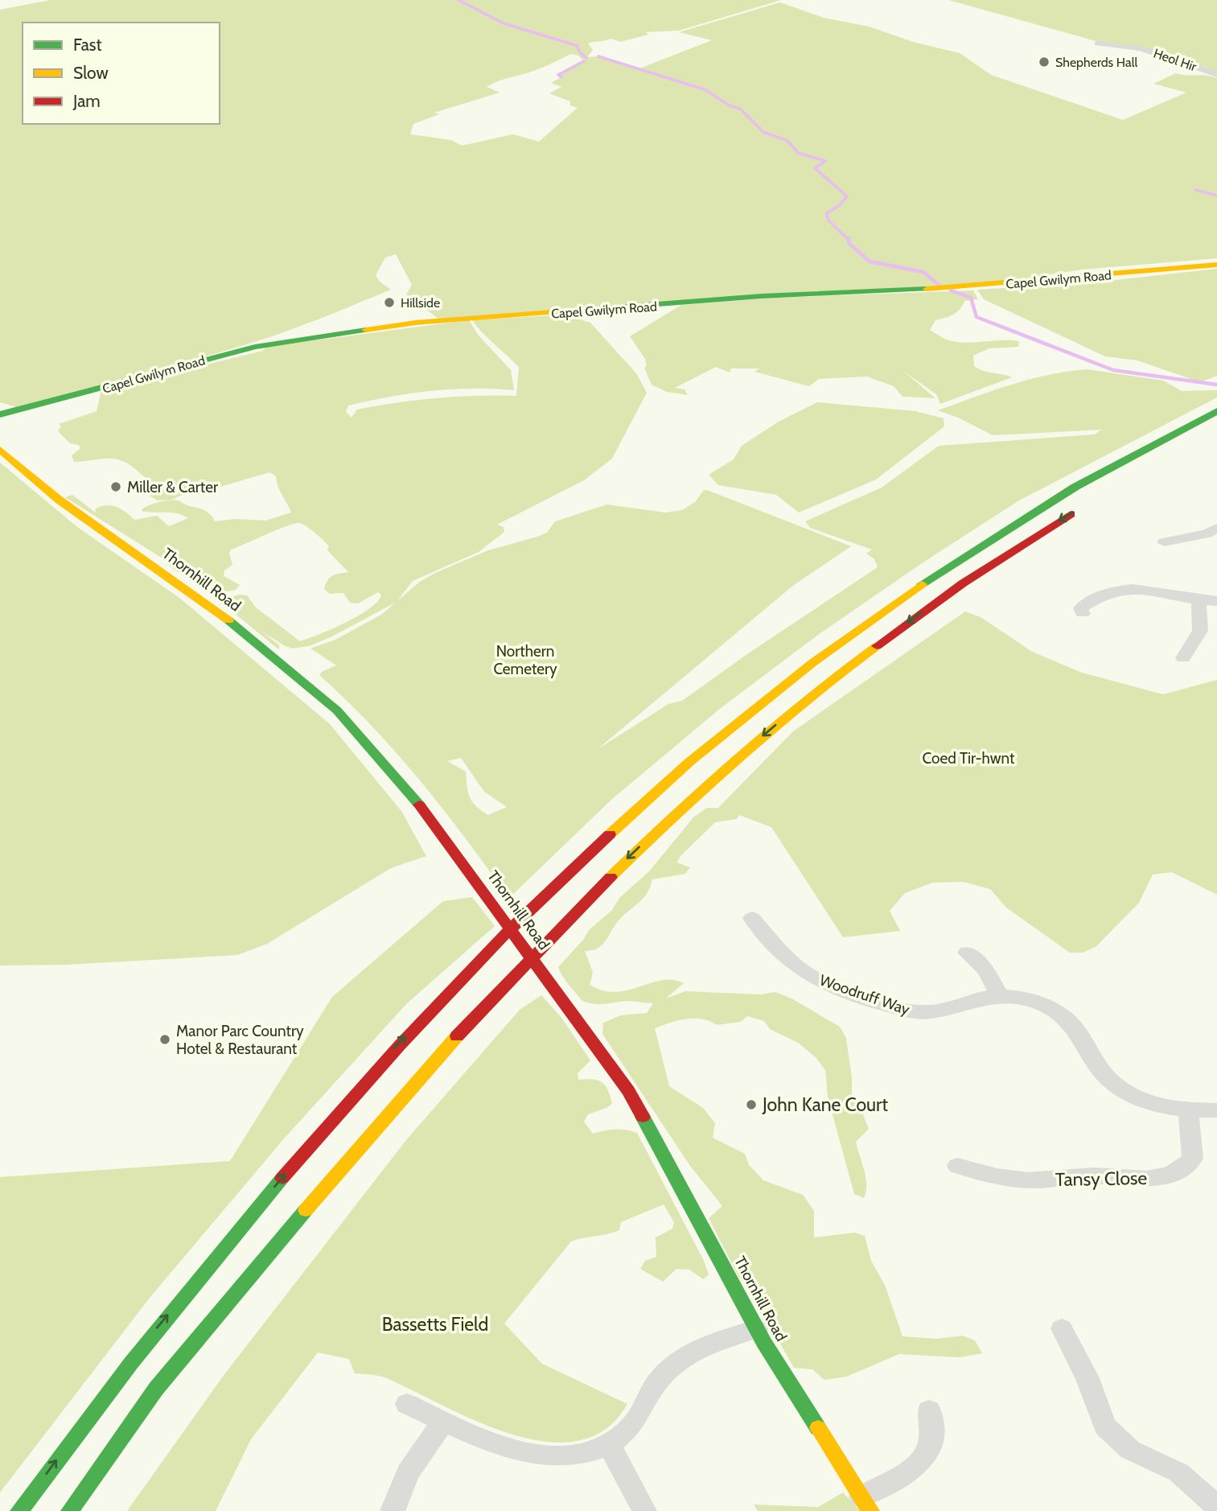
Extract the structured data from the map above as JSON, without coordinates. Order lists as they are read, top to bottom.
{
  "streets": {
    "main road": ["Capel Gwilym Road", "Thornhill Road"],
    "street": ["Heol Hir", "Woodruff Way", "Tansy Close"]
  },
  "crossings": [
    ["Woodruff Way", "Tansy Close"]
  ],
  "parks": ["Northern Cemetery", "Coed Tir-hwnt", "Bassetts Field"],
  "places": [
    "Shepherds Hall",
    "Hillside",
    "Miller & Carter",
    "Manor Parc Country Hotel & Restaurant",
    "John Kane Court"
  ],
  "legend": ["Fast", "Slow", "Jam"]
}
